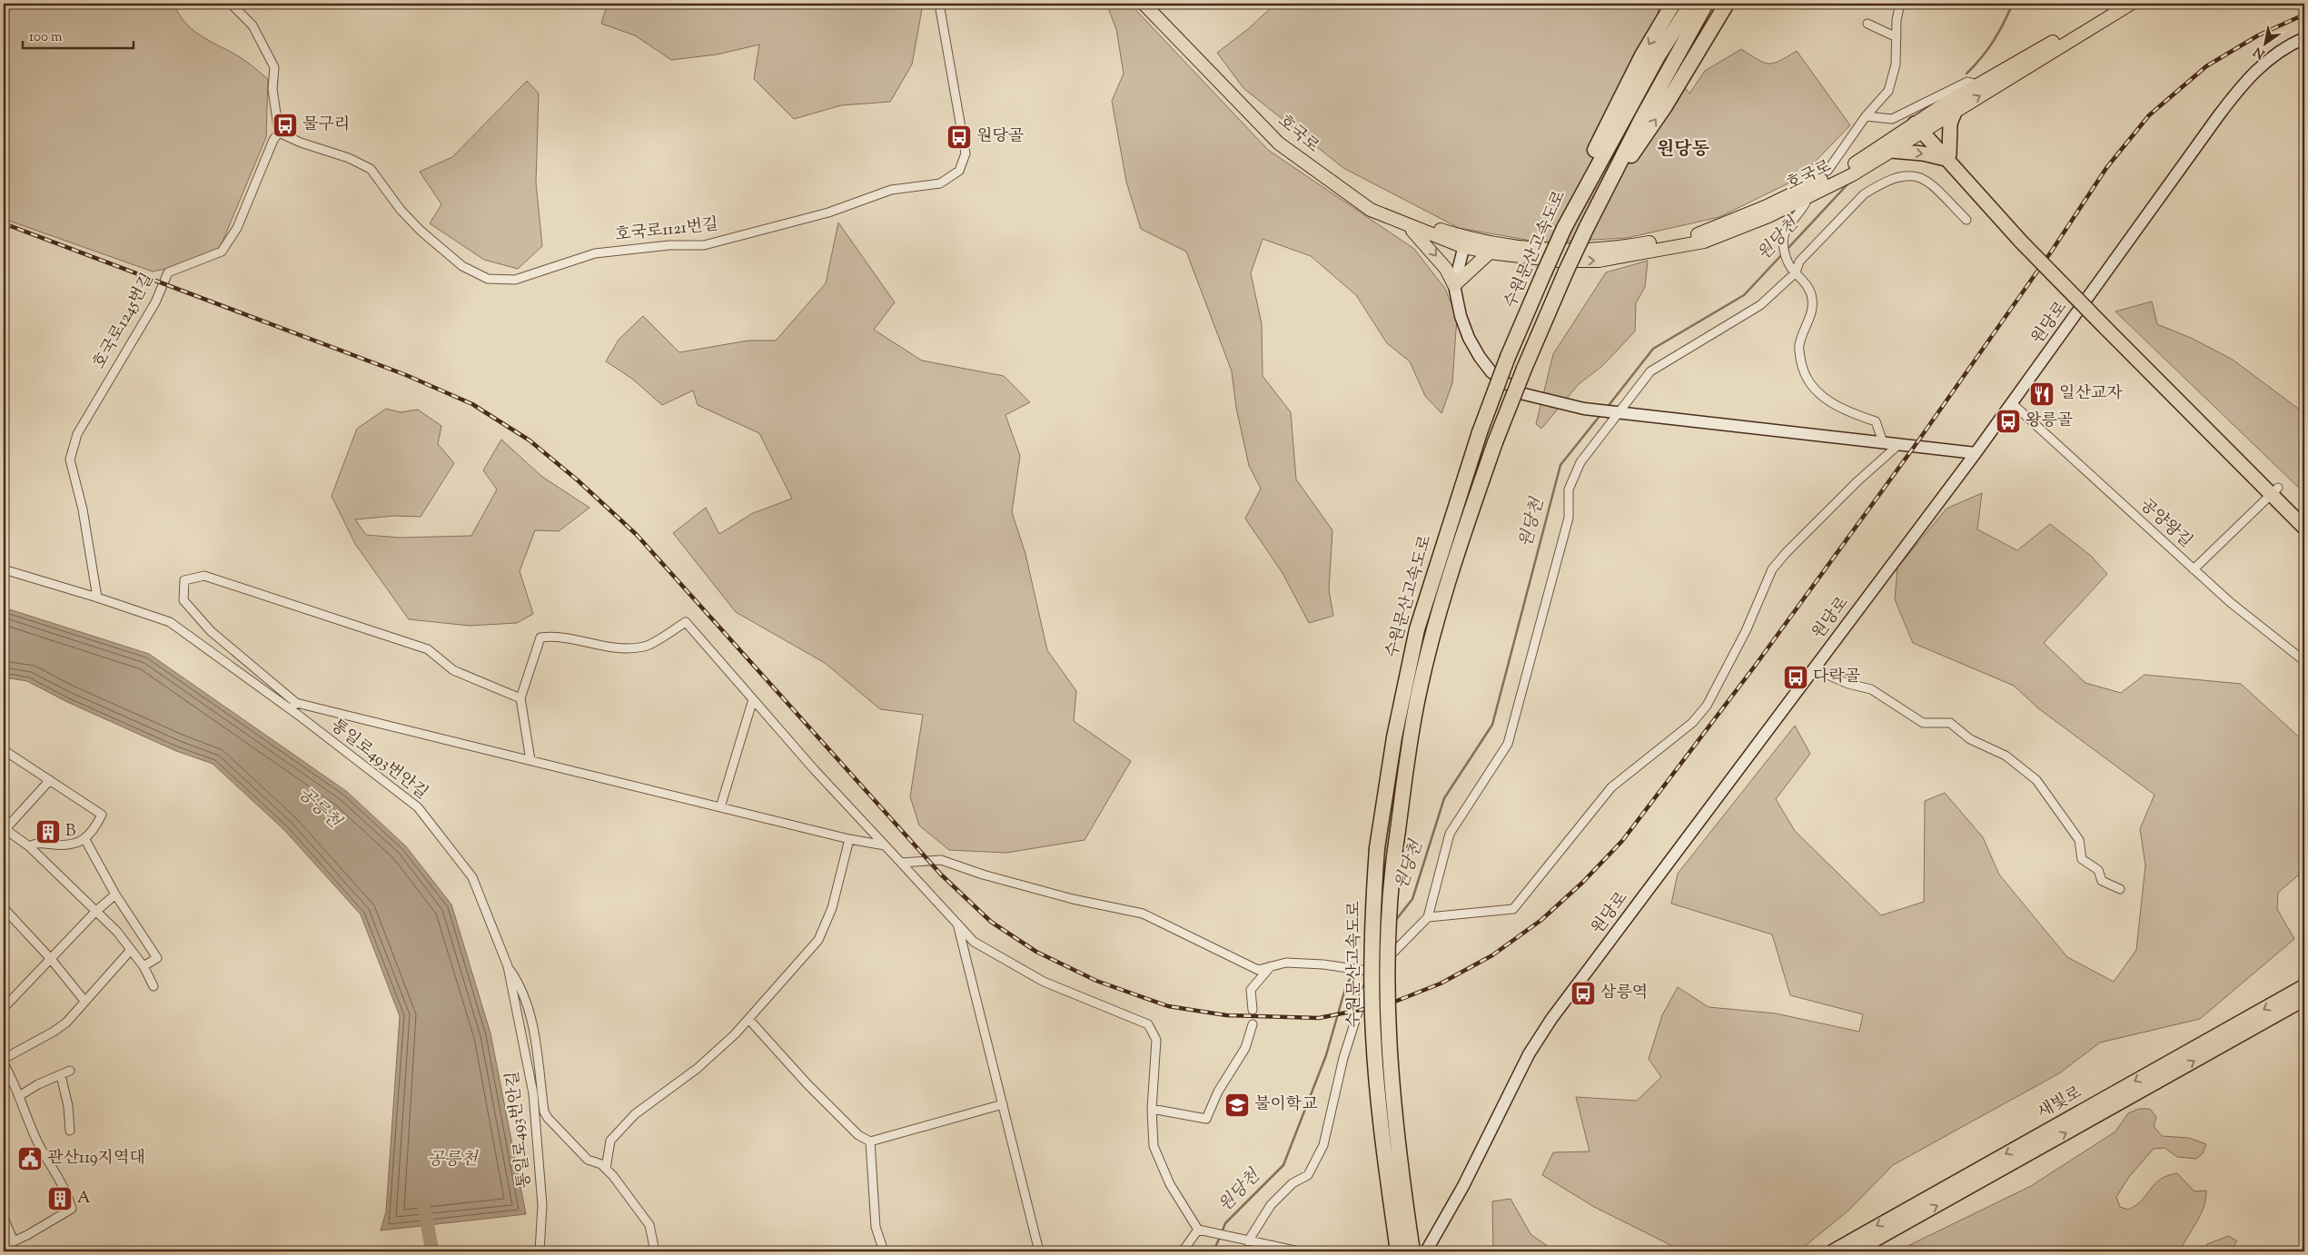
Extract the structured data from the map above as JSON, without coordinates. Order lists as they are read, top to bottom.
{
  "streets": {
    "highway": ["수원문산고속도로", "새빛로"],
    "main road": ["호국로", "원당로"],
    "street": [
      "호국로1121번길",
      "호국로1245번길",
      "공양왕길",
      "통일로493번안길"
    ]
  },
  "crossings": [
    ["호국로1121번길", "호국로1245번길"],
    ["호국로1245번길", "통일로493번안길"],
    ["원당로", "공양왕길"]
  ],
  "districts": ["원당동"],
  "water": ["원당천", "공릉천"],
  "places": {
    "bus stop": [
      "물구리",
      "원당골",
      "왕릉골",
      "다락골",
      "삼릉역"
    ],
    "restaurant": ["일산교자"],
    "building": ["B", "A"],
    "school or university": ["불이학교"],
    "public building": ["관산119지역대"]
  },
  "scale_bar": "100 m",
  "north": "bottom left"
}
